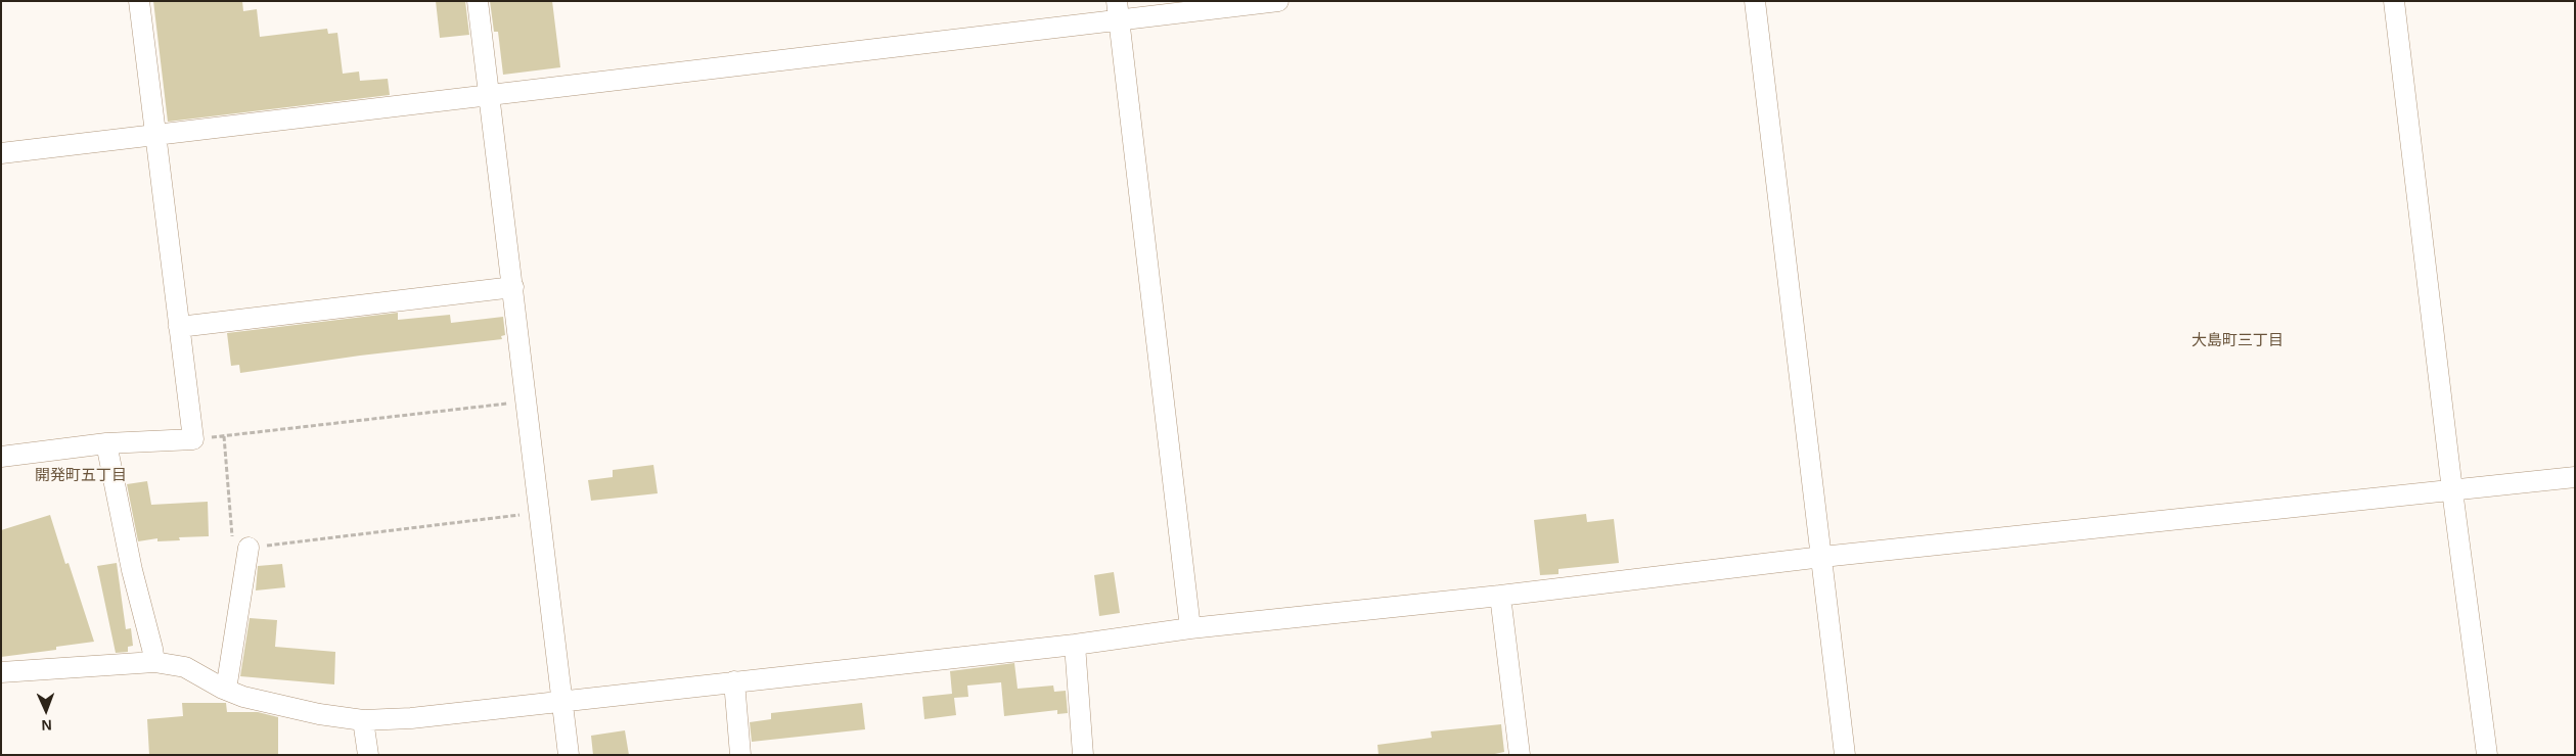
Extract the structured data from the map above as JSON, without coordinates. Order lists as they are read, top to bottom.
{
  "districts": ["大島町三丁目", "開発町五丁目"],
  "north": "bottom"
}
